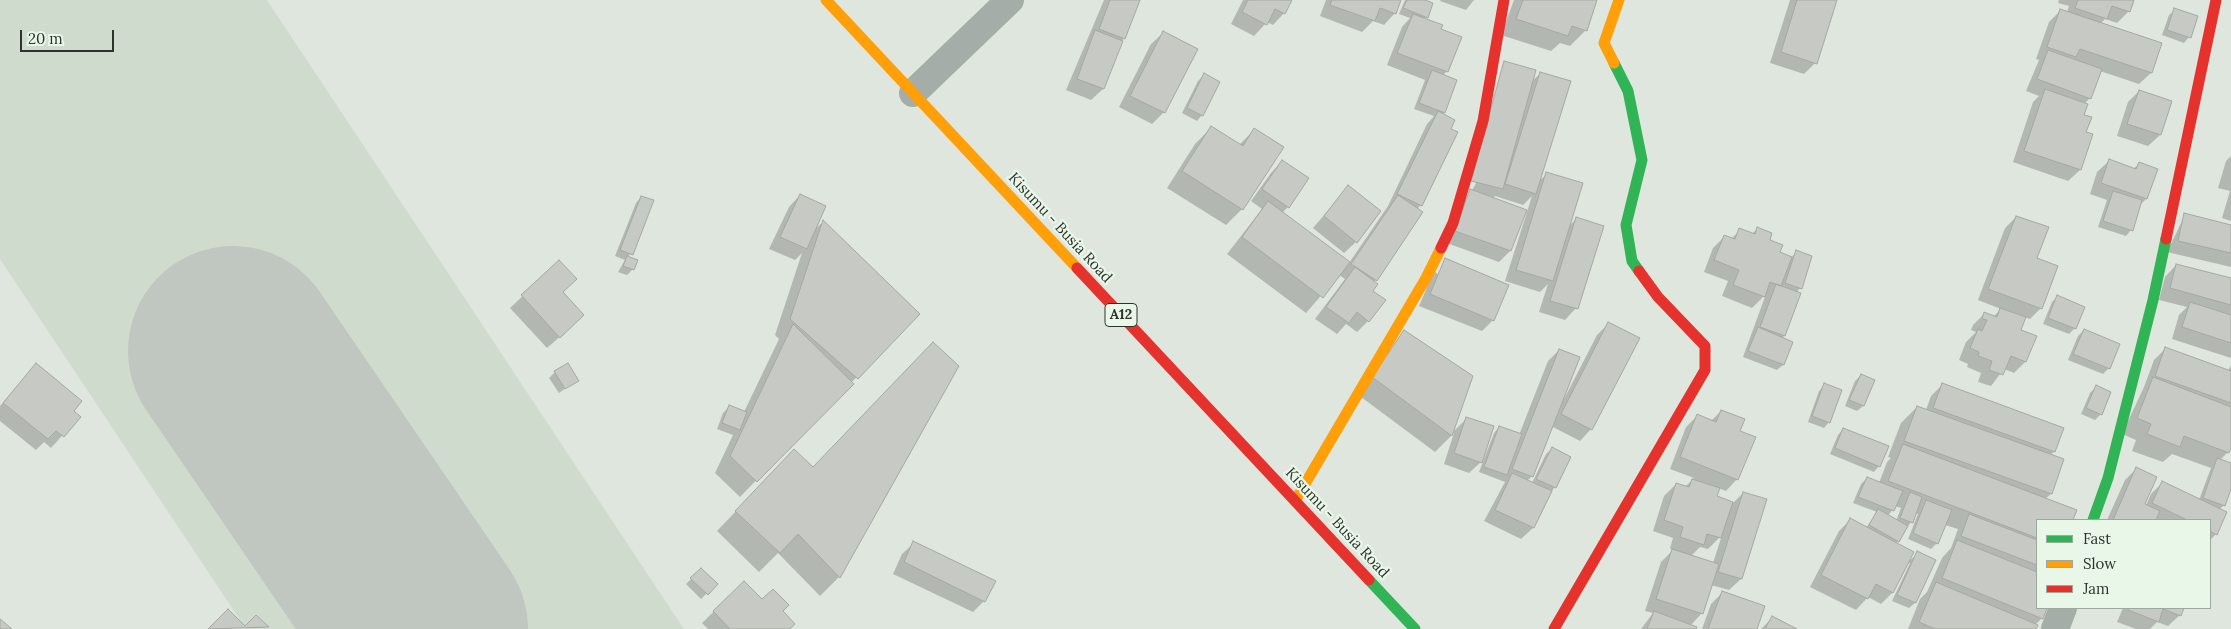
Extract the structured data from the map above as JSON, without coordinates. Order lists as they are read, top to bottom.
{
  "streets": {
    "main road": ["Kisumu - Busia Road", "A12"]
  },
  "legend": ["Fast", "Slow", "Jam"],
  "scale_bar": "20 m"
}
